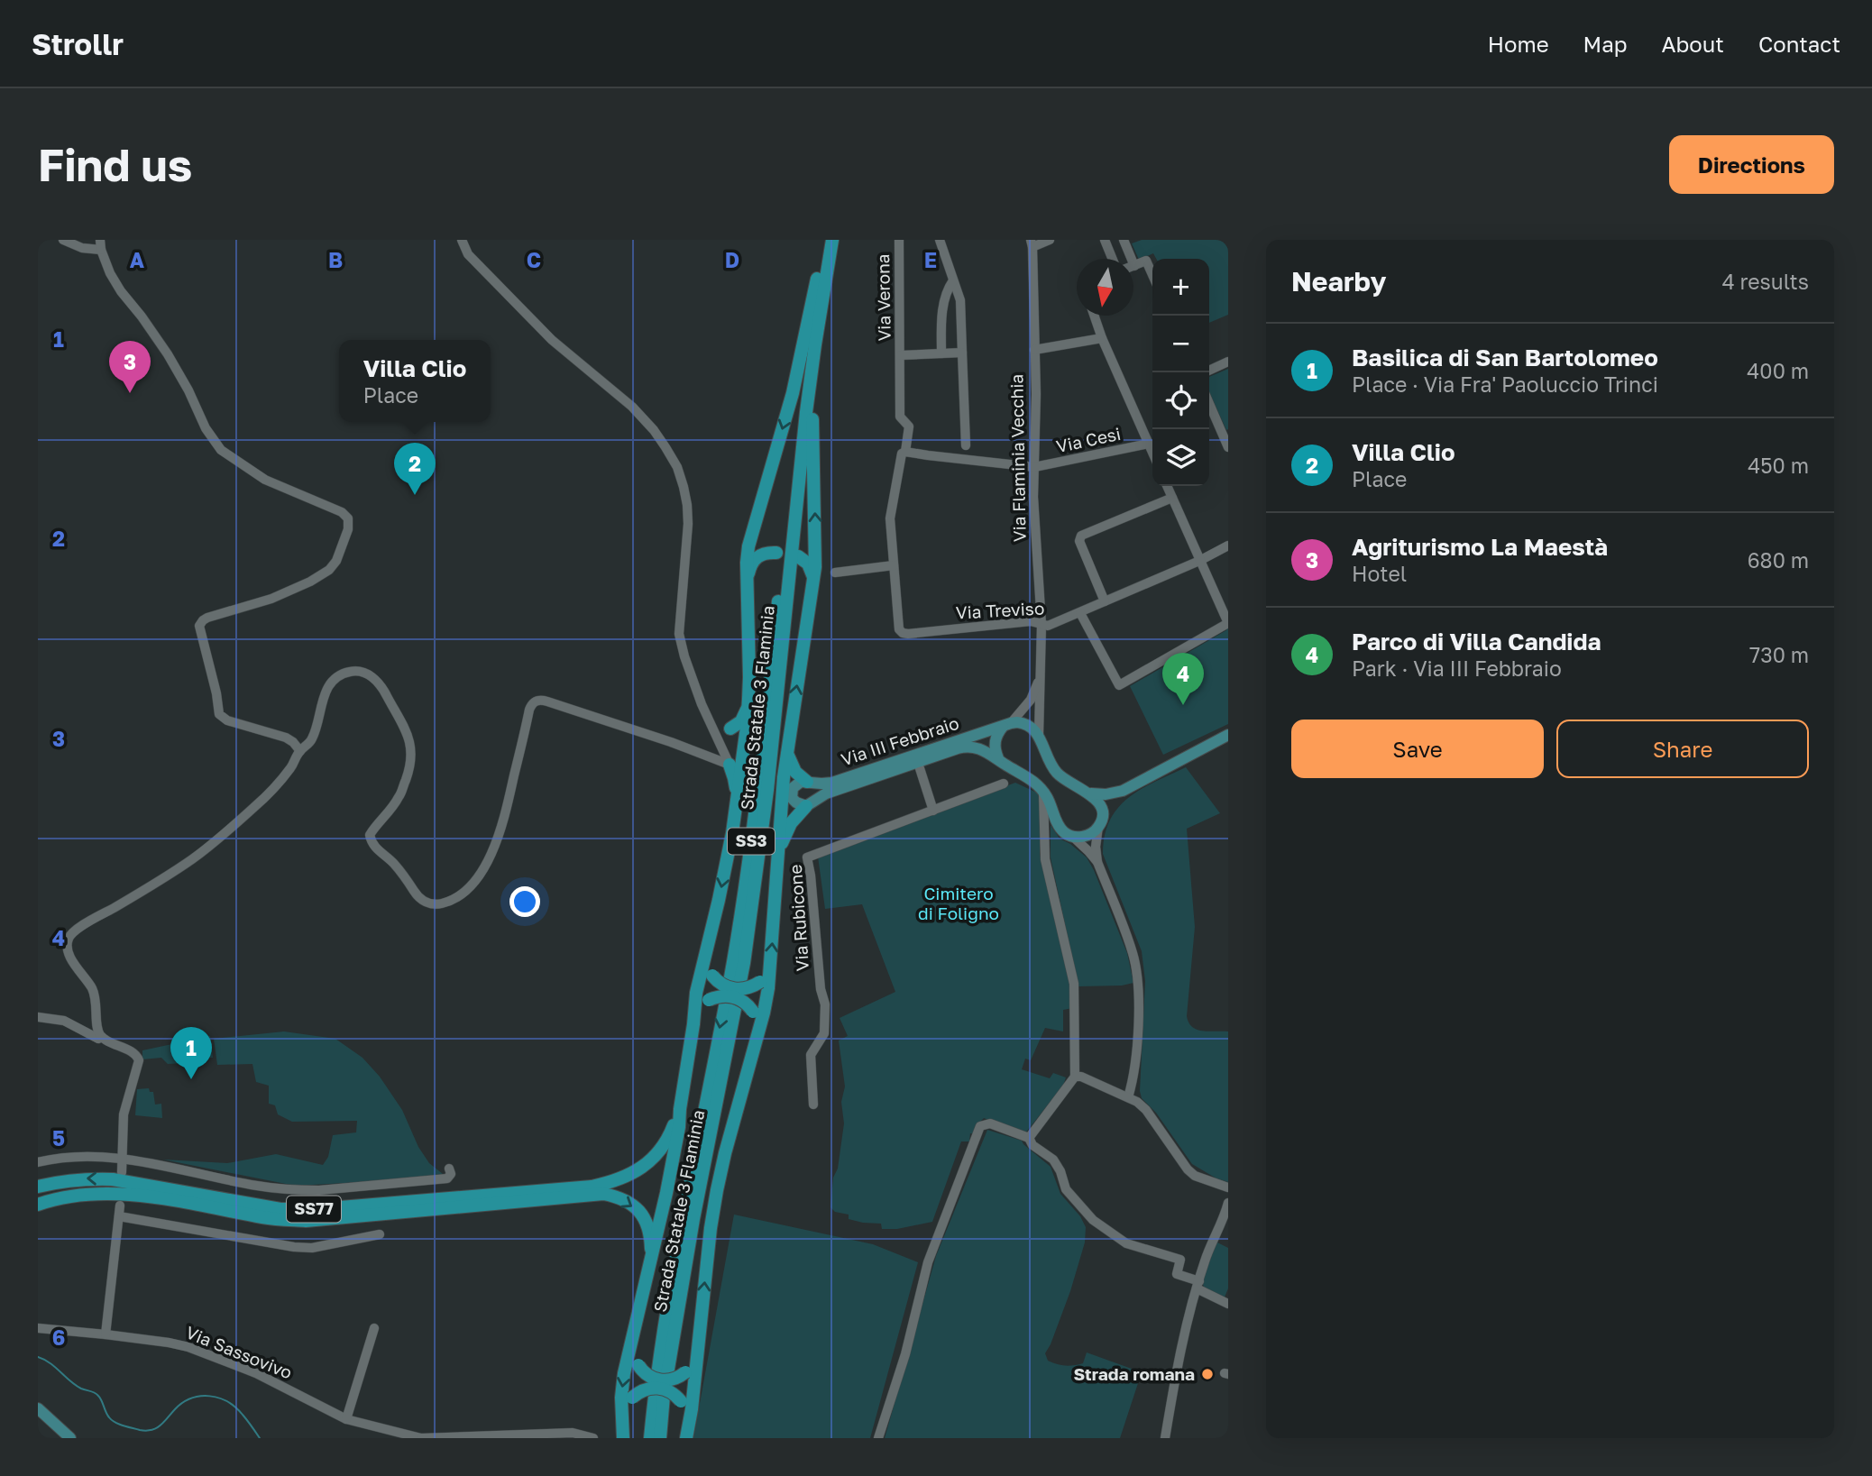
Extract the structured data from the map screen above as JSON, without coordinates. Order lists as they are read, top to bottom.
{
  "streets": {
    "highway": ["Strada Statale 3 Flaminia", "SS3", "SS77"],
    "main road": ["Via Flaminia Vecchia", "Via III Febbraio"],
    "street": [
      "Via Verona",
      "Via Cesi",
      "Via Treviso",
      "Via Rubicone",
      "Via Sassovivo"
    ]
  },
  "crossings": [
    ["Via Verona", "Via Treviso"],
    ["Via Cesi", "Via Flaminia Vecchia"],
    ["Via Flaminia Vecchia", "Via Treviso"],
    ["Via Flaminia Vecchia", "Via III Febbraio"]
  ],
  "parks": ["Cimitero di Foligno"],
  "places": ["Strada romana"],
  "north": "bottom",
  "page": {
    "header": "Strollr",
    "nav": [
      "Home",
      "Map",
      "About",
      "Contact"
    ],
    "buttons": [
      "Directions",
      ["Save", "Share"]
    ],
    "title": "Find us",
    "heading": ["Nearby", "4 results"],
    "map_buttons": ["+", "−"],
    "list": [
      {
        "mark": "1",
        "name": "Basilica di San Bartolomeo",
        "note": "Place · Via Fra' Paoluccio Trinci",
        "value": "400 m"
      },
      {
        "mark": "2",
        "name": "Villa Clio",
        "note": "Place",
        "value": "450 m"
      },
      {
        "mark": "3",
        "name": "Agriturismo La Maestà",
        "note": "Hotel",
        "value": "680 m"
      },
      {
        "mark": "4",
        "name": "Parco di Villa Candida",
        "note": "Park · Via III Febbraio",
        "value": "730 m"
      }
    ],
    "popup": ["Villa Clio", "Place"],
    "pins": [
      "3",
      "2",
      "4",
      "1"
    ]
  },
  "grid": {
    "columns": [
      "A",
      "B",
      "C",
      "D",
      "E"
    ],
    "rows": [
      "1",
      "2",
      "3",
      "4",
      "5",
      "6"
    ]
  }
}
